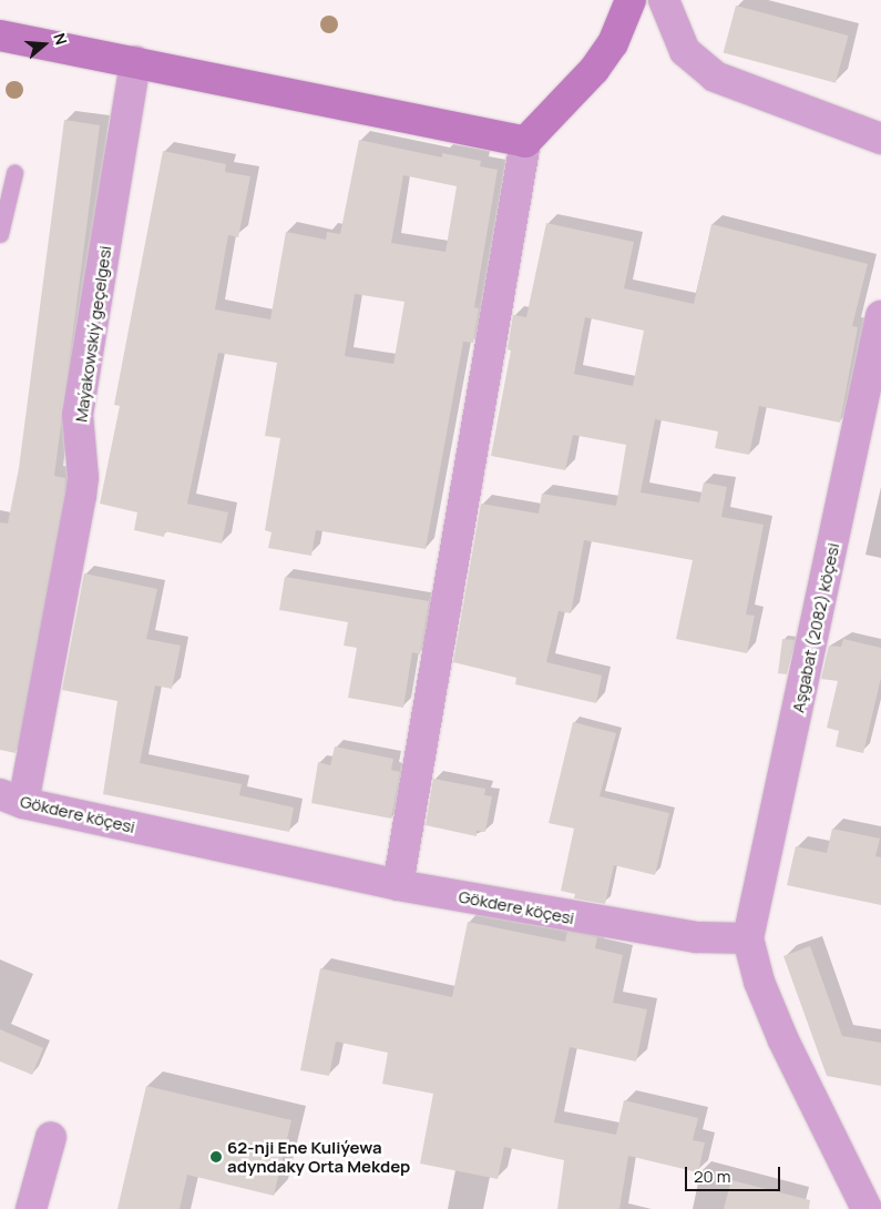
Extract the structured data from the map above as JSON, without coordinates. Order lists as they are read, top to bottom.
{
  "streets": {
    "street": ["Maýakowskiý geçelgesi", "Aşgabat (2082) köçesi", "Gökdere köçesi"]
  },
  "crossings": [
    ["Maýakowskiý geçelgesi", "Gökdere köçesi"],
    ["Aşgabat (2082) köçesi", "Gökdere köçesi"]
  ],
  "places": ["62-nji Ene Kuliýewa adyndaky Orta Mekdep"],
  "scale_bar": "20 m",
  "north": "right"
}
